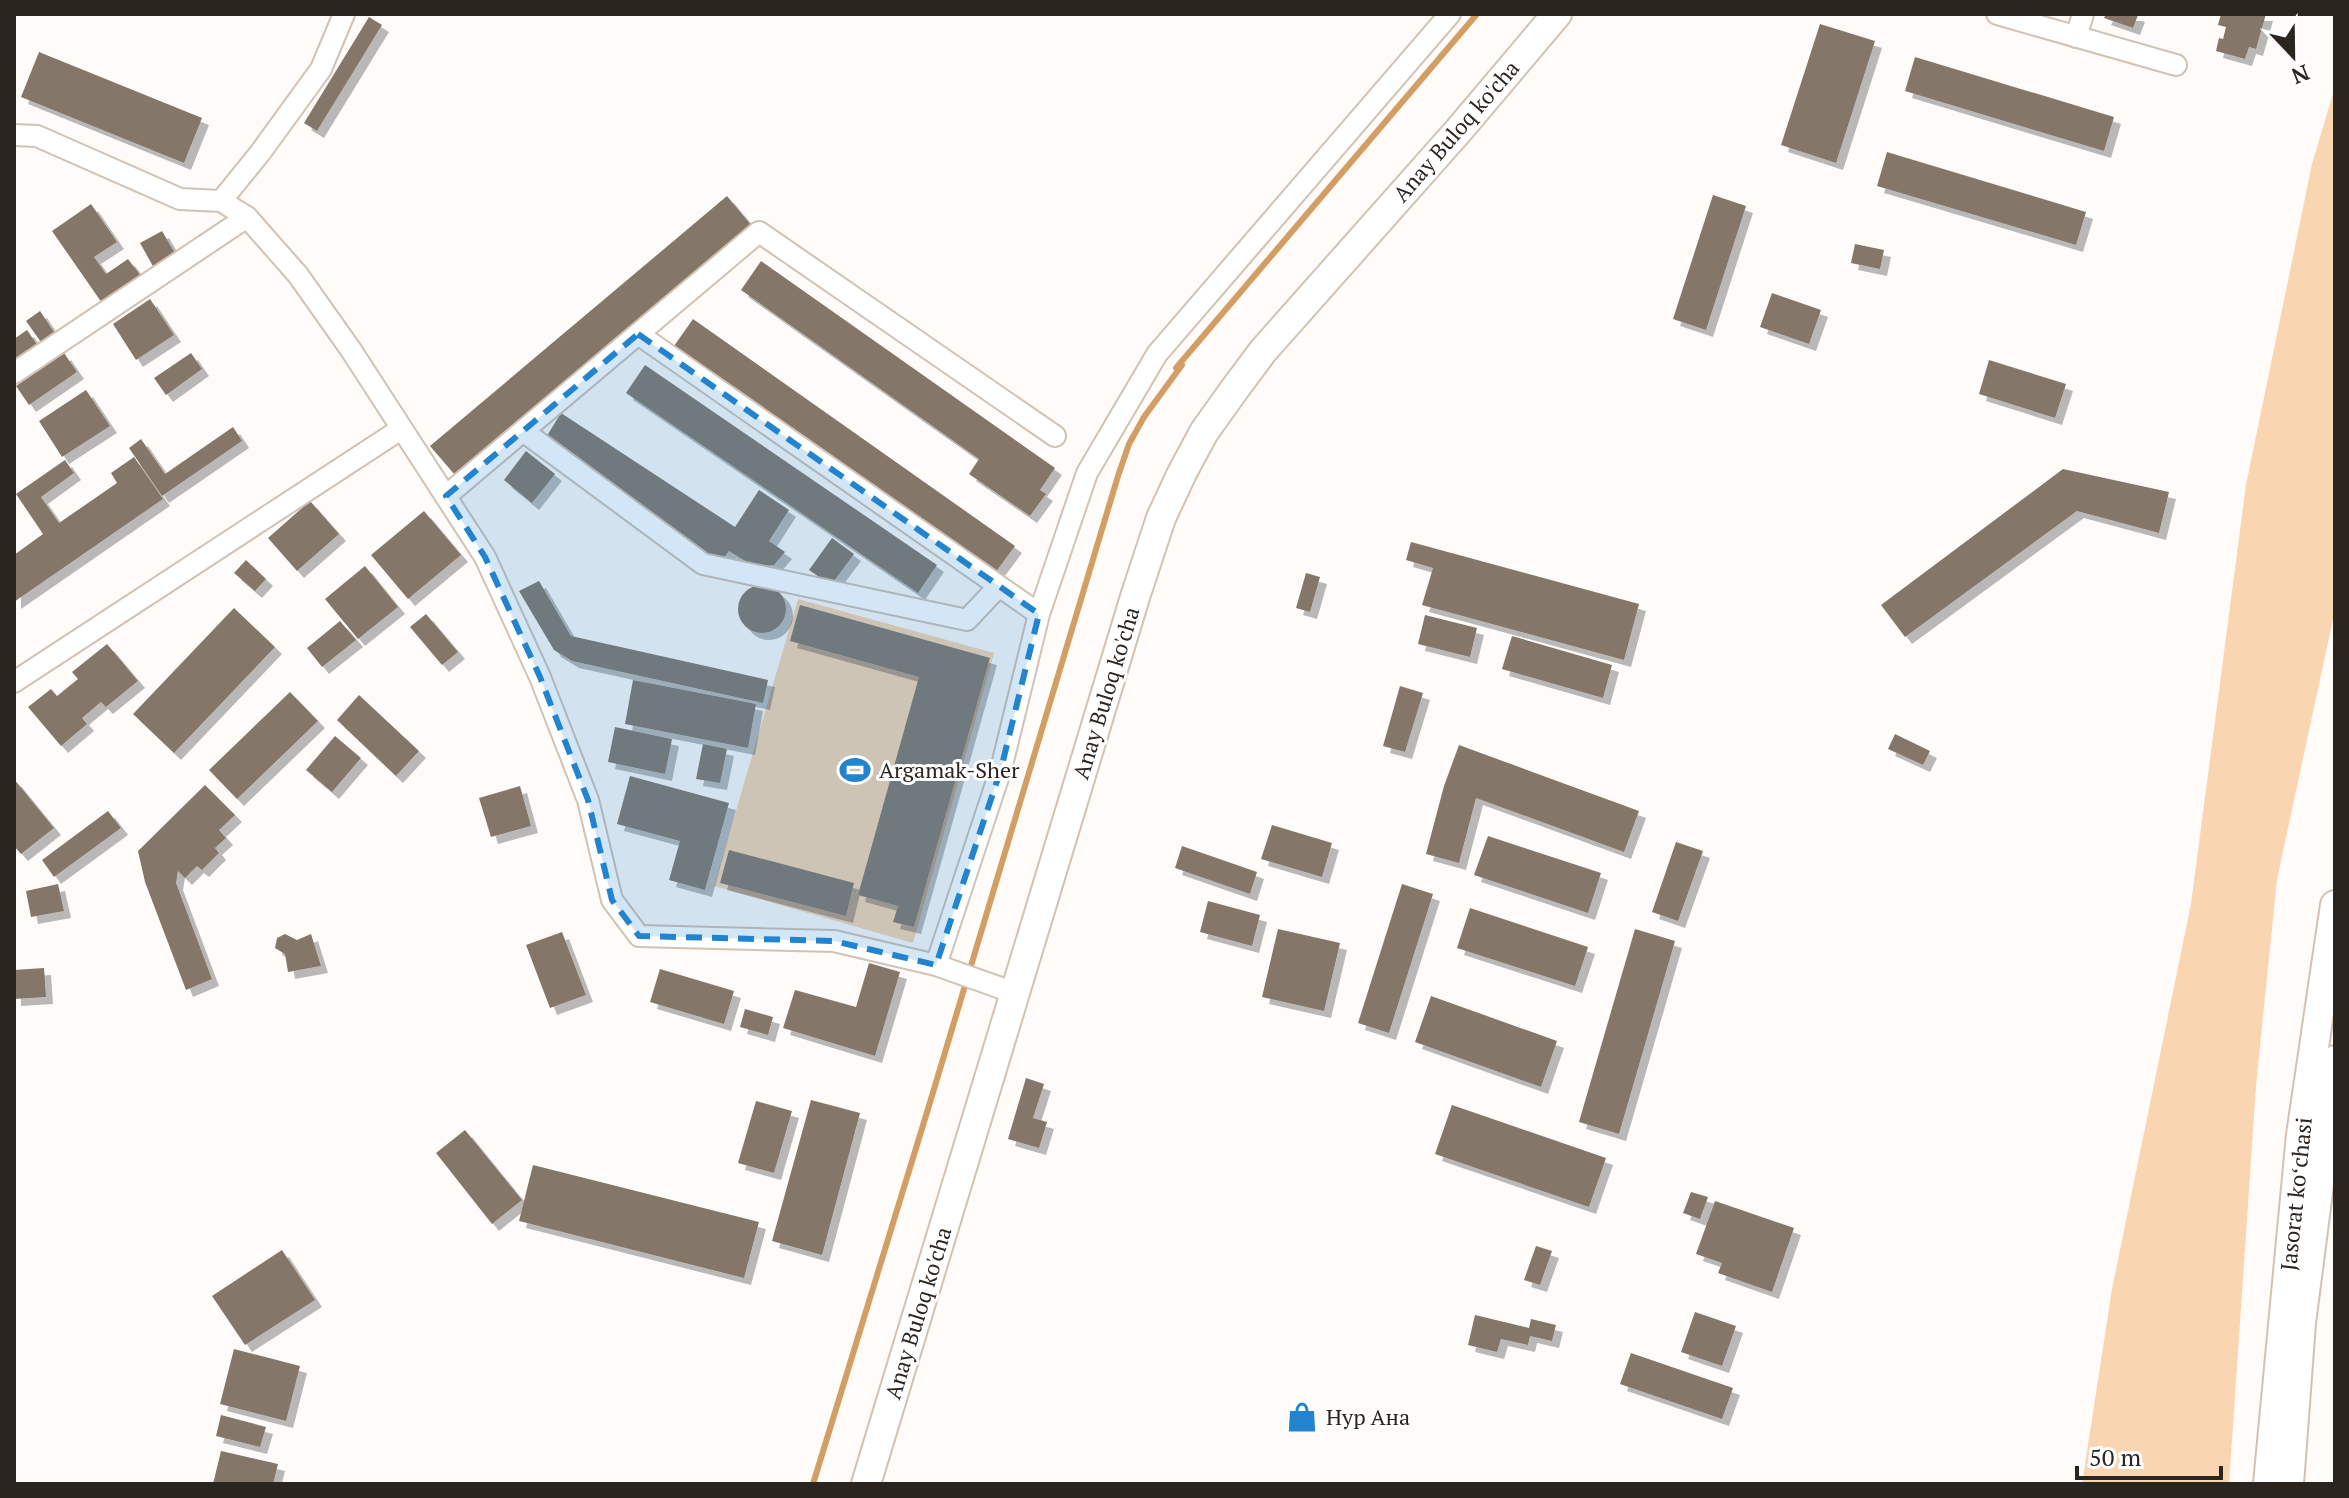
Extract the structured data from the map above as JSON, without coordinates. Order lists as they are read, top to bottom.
{
  "streets": {
    "main road": ["Anay Buloq ko'cha", "Jasorat koʻchasi"]
  },
  "places": {
    "sports": ["Argamak-Sher"],
    "shop": ["Нур Ана"]
  },
  "scale_bar": "50 m",
  "north": "bottom"
}
